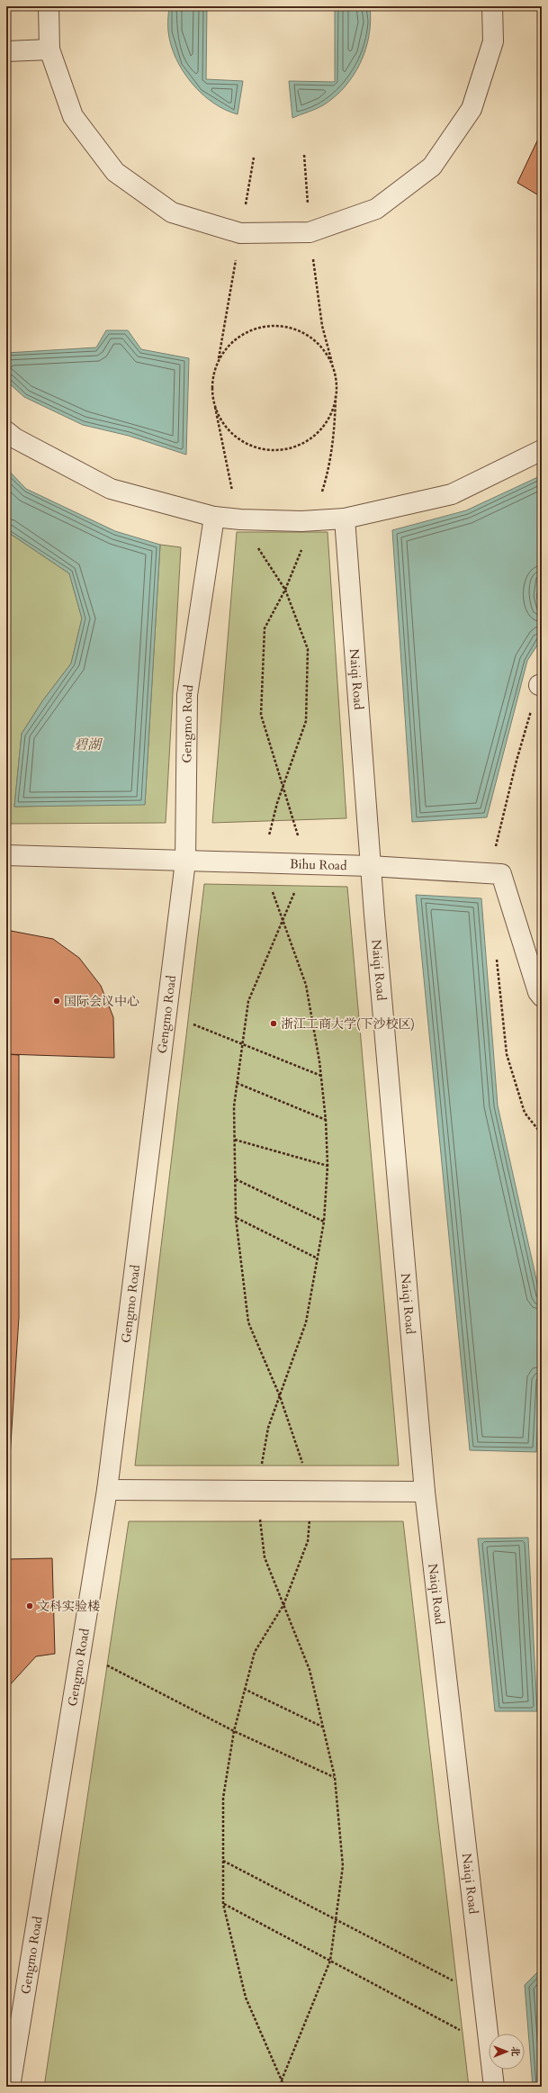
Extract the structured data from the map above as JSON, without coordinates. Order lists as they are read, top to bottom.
{
  "streets": {
    "street": ["Naiqi Road", "Gengmo Road", "Bihu Road"]
  },
  "crossings": [
    ["Naiqi Road", "Bihu Road"],
    ["Gengmo Road", "Bihu Road"]
  ],
  "water": ["碧湖"],
  "places": ["国际会议中心", "浙江工商大学(下沙校区)", "文科实验楼"],
  "north": "right"
}
